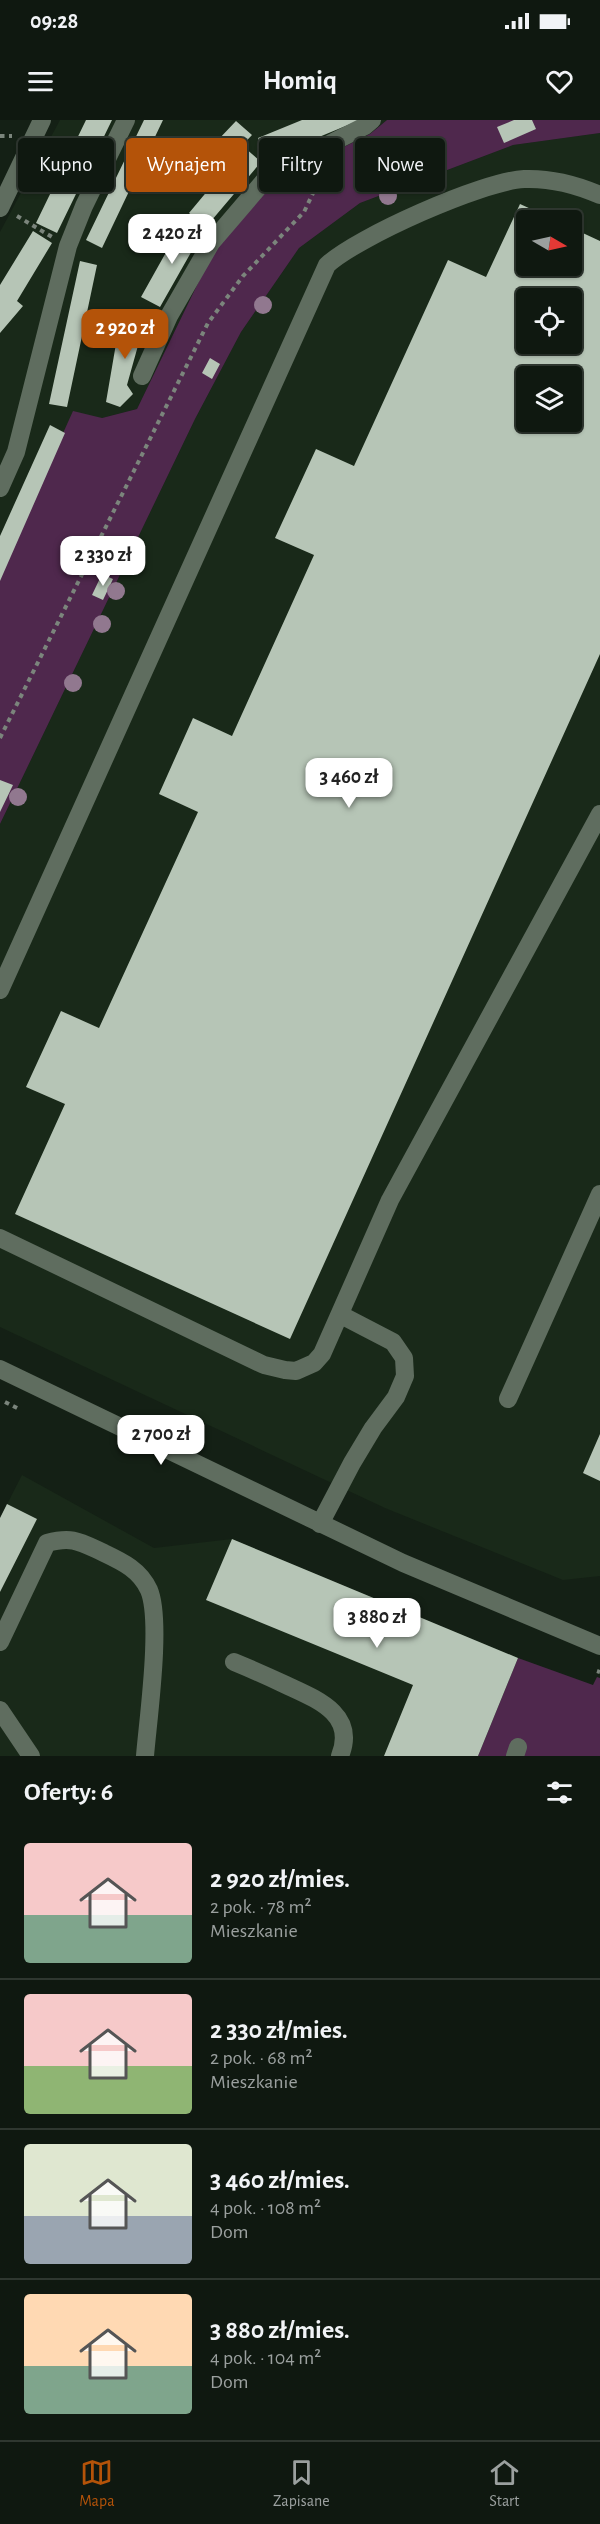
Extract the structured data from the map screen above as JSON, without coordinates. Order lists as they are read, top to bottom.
{
  "north": "right",
  "page": {
    "status": "09:28",
    "header": "Homiq",
    "chip": [
      "Kupno",
      "Wynajem",
      "Filtry",
      "Nowe"
    ],
    "price": [
      "2 420 zł",
      "2 920 zł",
      "2 330 zł",
      "3 460 zł",
      "2 700 zł",
      "3 880 zł"
    ],
    "heading": "Oferty: 6",
    "list": [
      {
        "name": "2 920 zł/mies.",
        "note": "2 pok. · 78 m² · Mieszkanie"
      },
      {
        "name": "2 330 zł/mies.",
        "note": "2 pok. · 68 m² · Mieszkanie"
      },
      {
        "name": "3 460 zł/mies.",
        "note": "4 pok. · 108 m² · Dom"
      },
      {
        "name": "3 880 zł/mies.",
        "note": "4 pok. · 104 m² · Dom"
      }
    ],
    "tabs": ["Mapa", "Zapisane", "Start"]
  }
}
